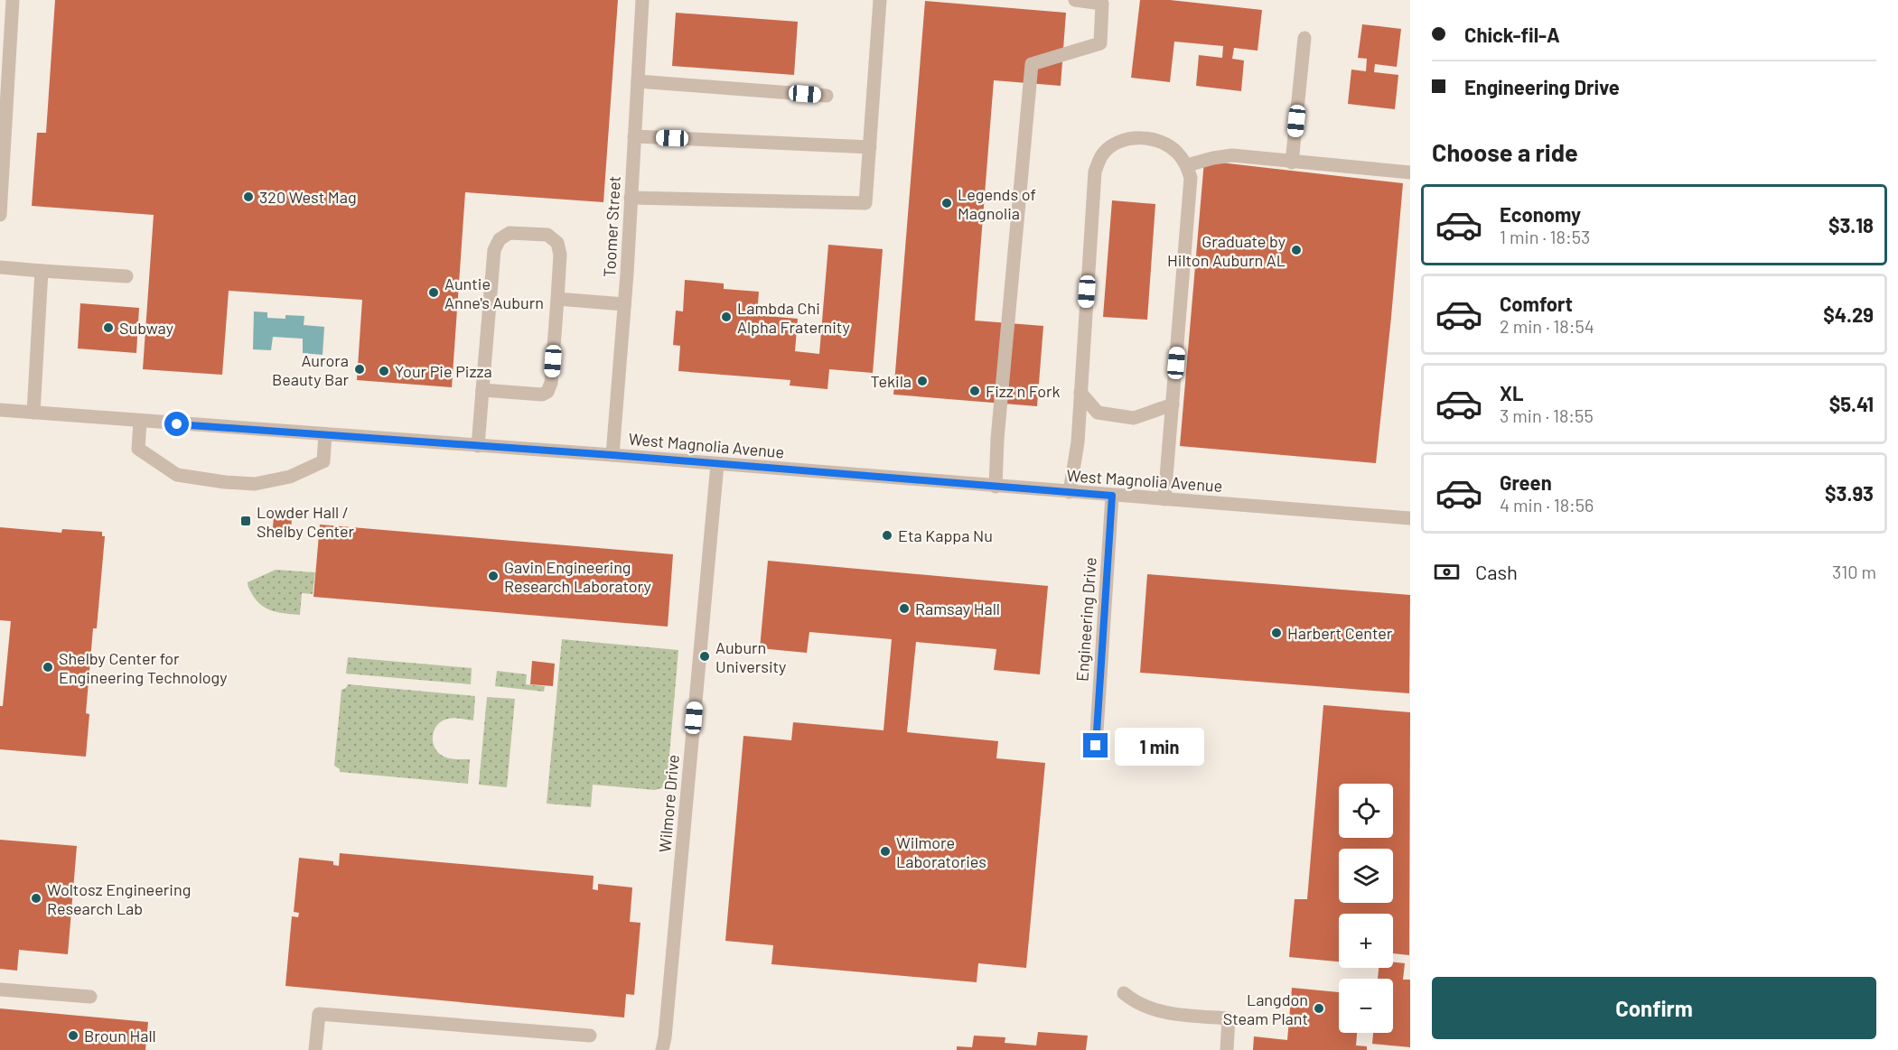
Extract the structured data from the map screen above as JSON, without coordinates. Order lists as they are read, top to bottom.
{
  "streets": {
    "street": [
      "Toomer Street",
      "West Magnolia Avenue",
      "Engineering Drive",
      "Wilmore Drive"
    ]
  },
  "crossings": [
    ["Toomer Street", "West Magnolia Avenue"],
    ["West Magnolia Avenue", "Engineering Drive"],
    ["West Magnolia Avenue", "Wilmore Drive"]
  ],
  "places": {
    "other": [
      "320 West Mag",
      "Legends of Magnolia",
      "Graduate by Hilton Auburn AL",
      "Auntie Anne's Auburn",
      "Lambda Chi Alpha Fraternity",
      "Subway",
      "Aurora Beauty Bar",
      "Your Pie Pizza",
      "Tekila",
      "Fizz n Fork",
      "Eta Kappa Nu",
      "Gavin Engineering Research Laboratory",
      "Ramsay Hall",
      "Harbert Center",
      "Auburn University",
      "Shelby Center for Engineering Technology",
      "Wilmore Laboratories",
      "Woltosz Engineering Research Lab",
      "Langdon Steam Plant",
      "Broun Hall"
    ],
    "transit": ["Lowder Hall / Shelby Center"]
  },
  "page": {
    "banner": ["Chick-fil-A", "Engineering Drive"],
    "heading": "Choose a ride",
    "list": [
      {
        "name": "Economy",
        "note": "1 min · 18:53",
        "value": "$3.18"
      },
      {
        "name": "Comfort",
        "note": "2 min · 18:54",
        "value": "$4.29"
      },
      {
        "name": "XL",
        "note": "3 min · 18:55",
        "value": "$5.41"
      },
      {
        "name": "Green",
        "note": "4 min · 18:56",
        "value": "$3.93"
      }
    ],
    "pay": ["Cash", "310 m"],
    "bubble": "1 min",
    "map_buttons": ["+", "−"],
    "buttons": "Confirm"
  }
}
